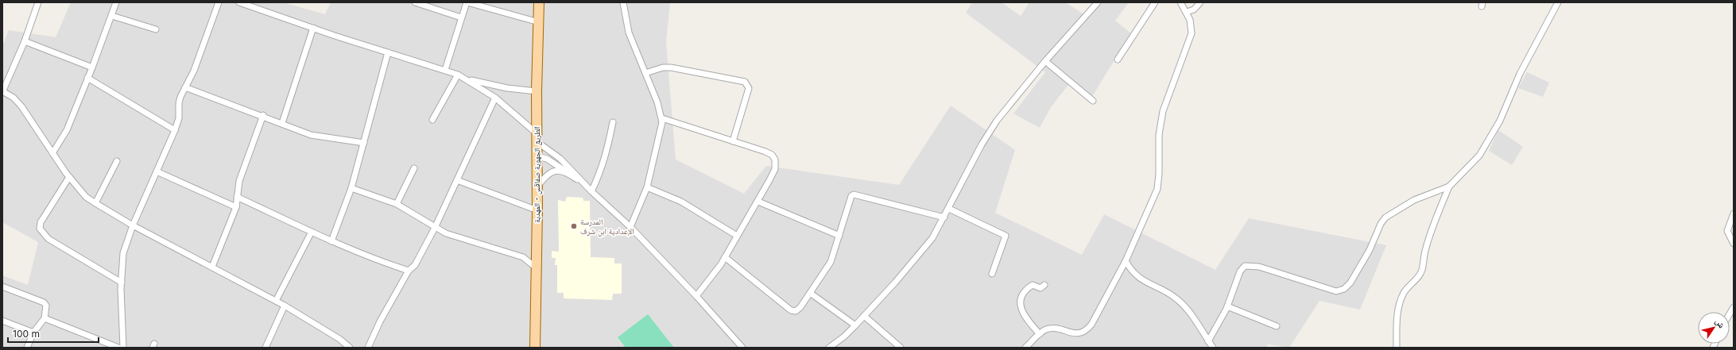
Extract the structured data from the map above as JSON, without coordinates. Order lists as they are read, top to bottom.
{
  "streets": {
    "main road": ["الطريق الجهوية صفاقس - المهدية"]
  },
  "places": ["المدرسة الإعدادية ابن شرف"],
  "scale_bar": "100 m",
  "north": "top right"
}
